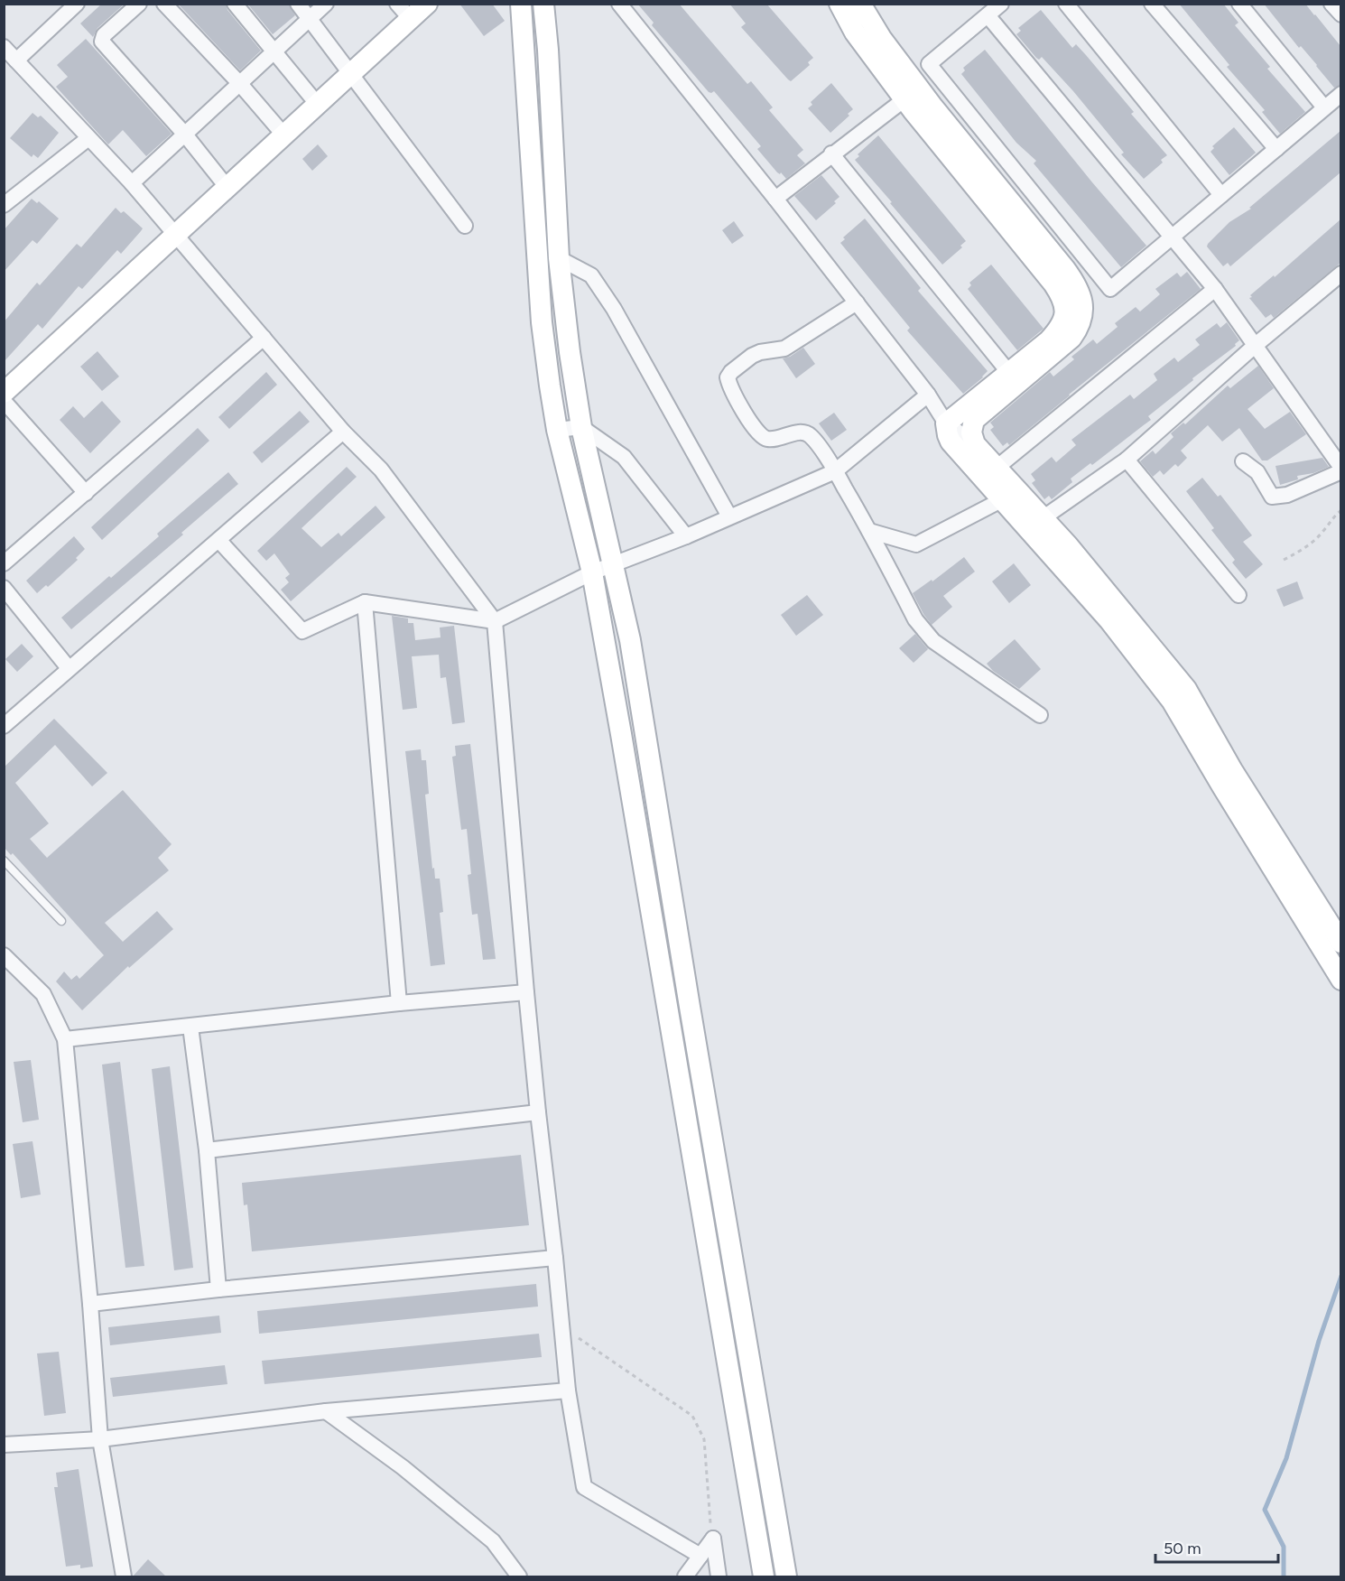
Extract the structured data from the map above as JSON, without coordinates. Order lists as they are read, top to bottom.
{
  "scale_bar": "50 m"
}
